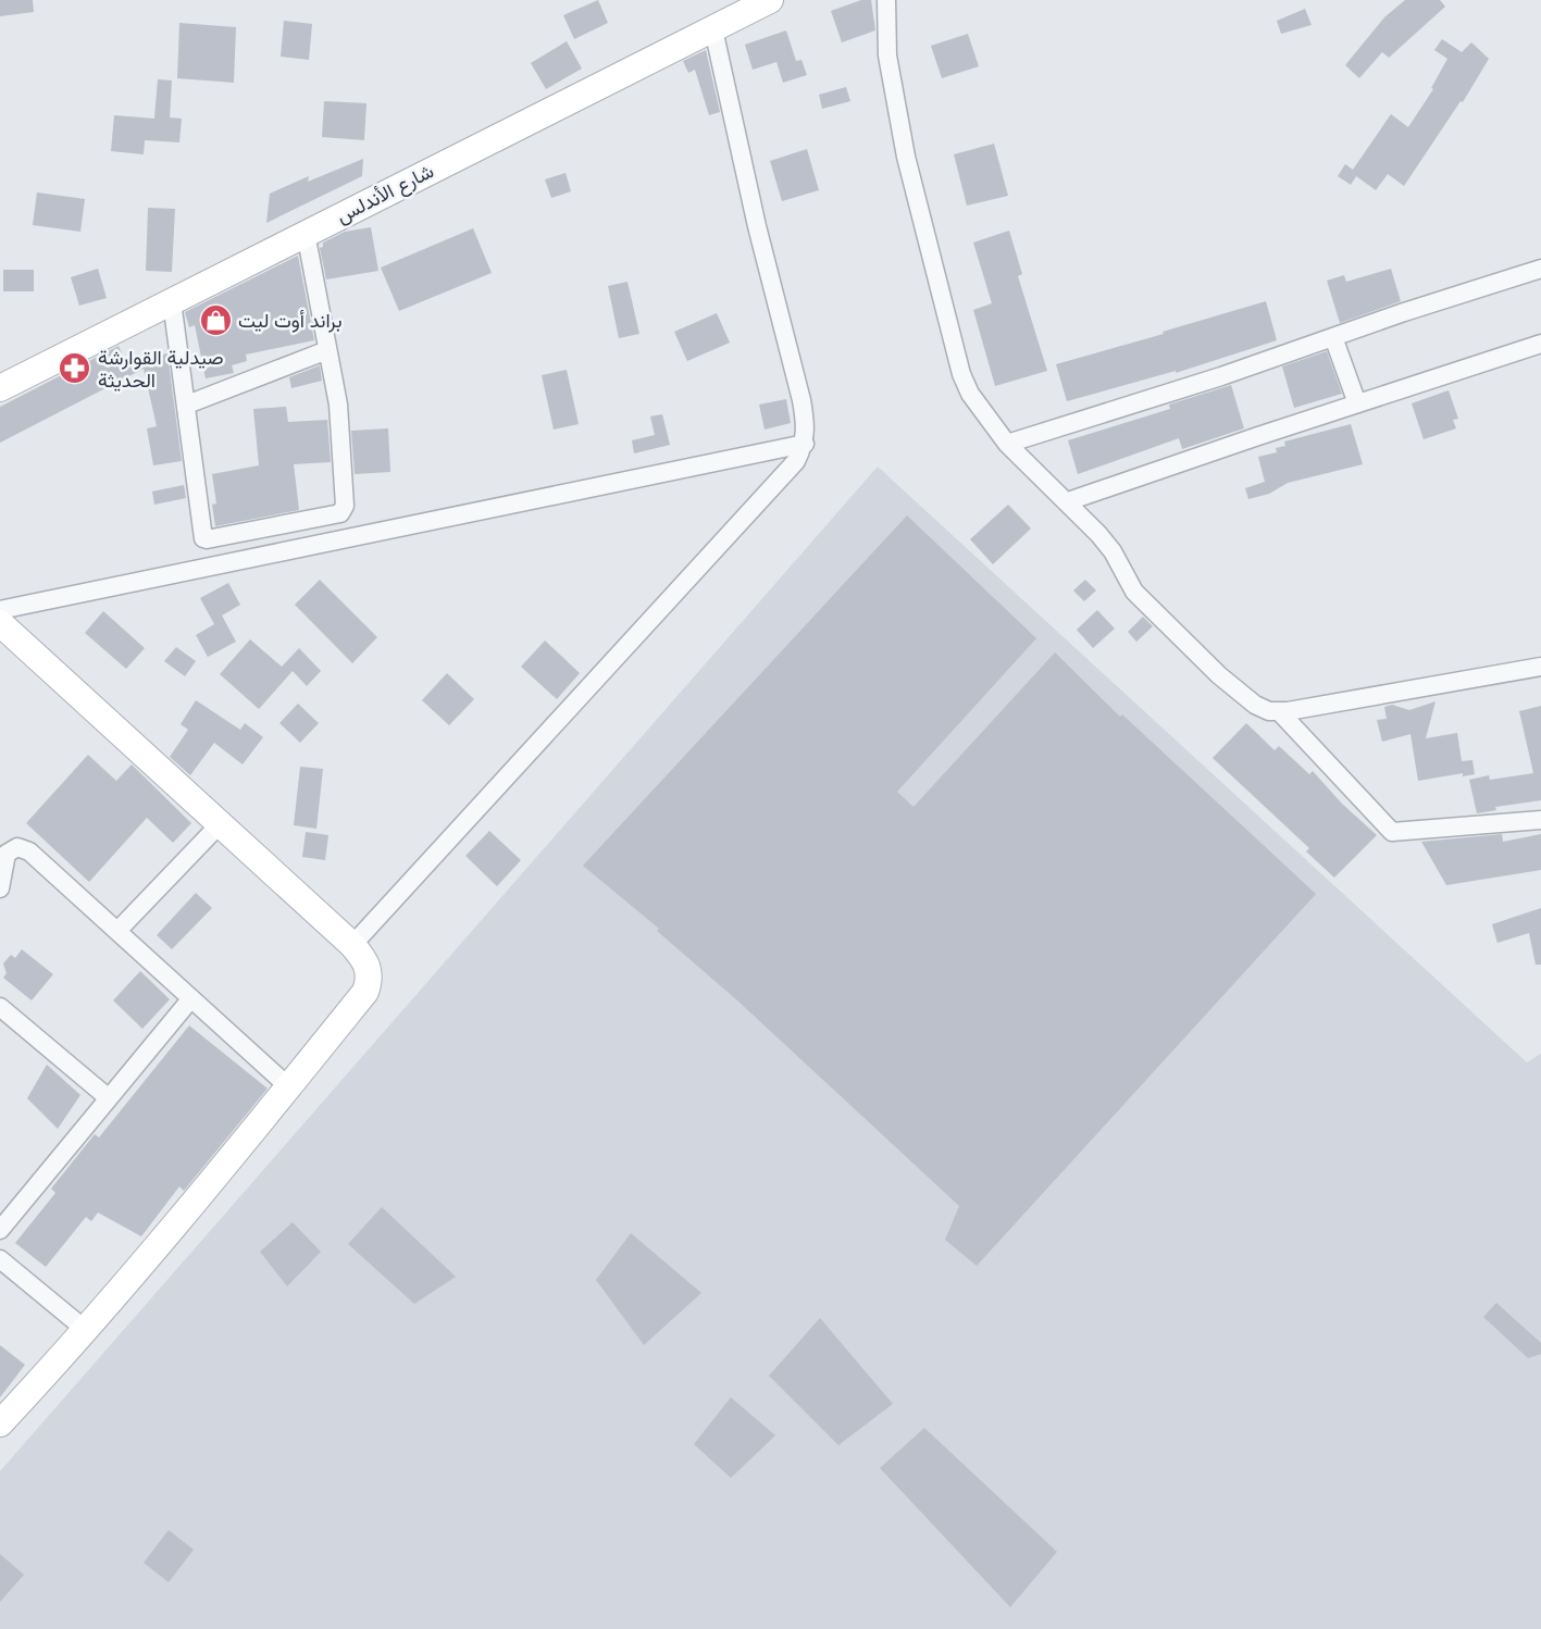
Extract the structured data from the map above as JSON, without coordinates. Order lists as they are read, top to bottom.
{
  "streets": {
    "main road": ["شارع الأندلس"]
  },
  "places": {
    "shop": ["براند أوت ليت"],
    "pharmacy": ["صيدلية القوارشة الحديثة"]
  }
}
